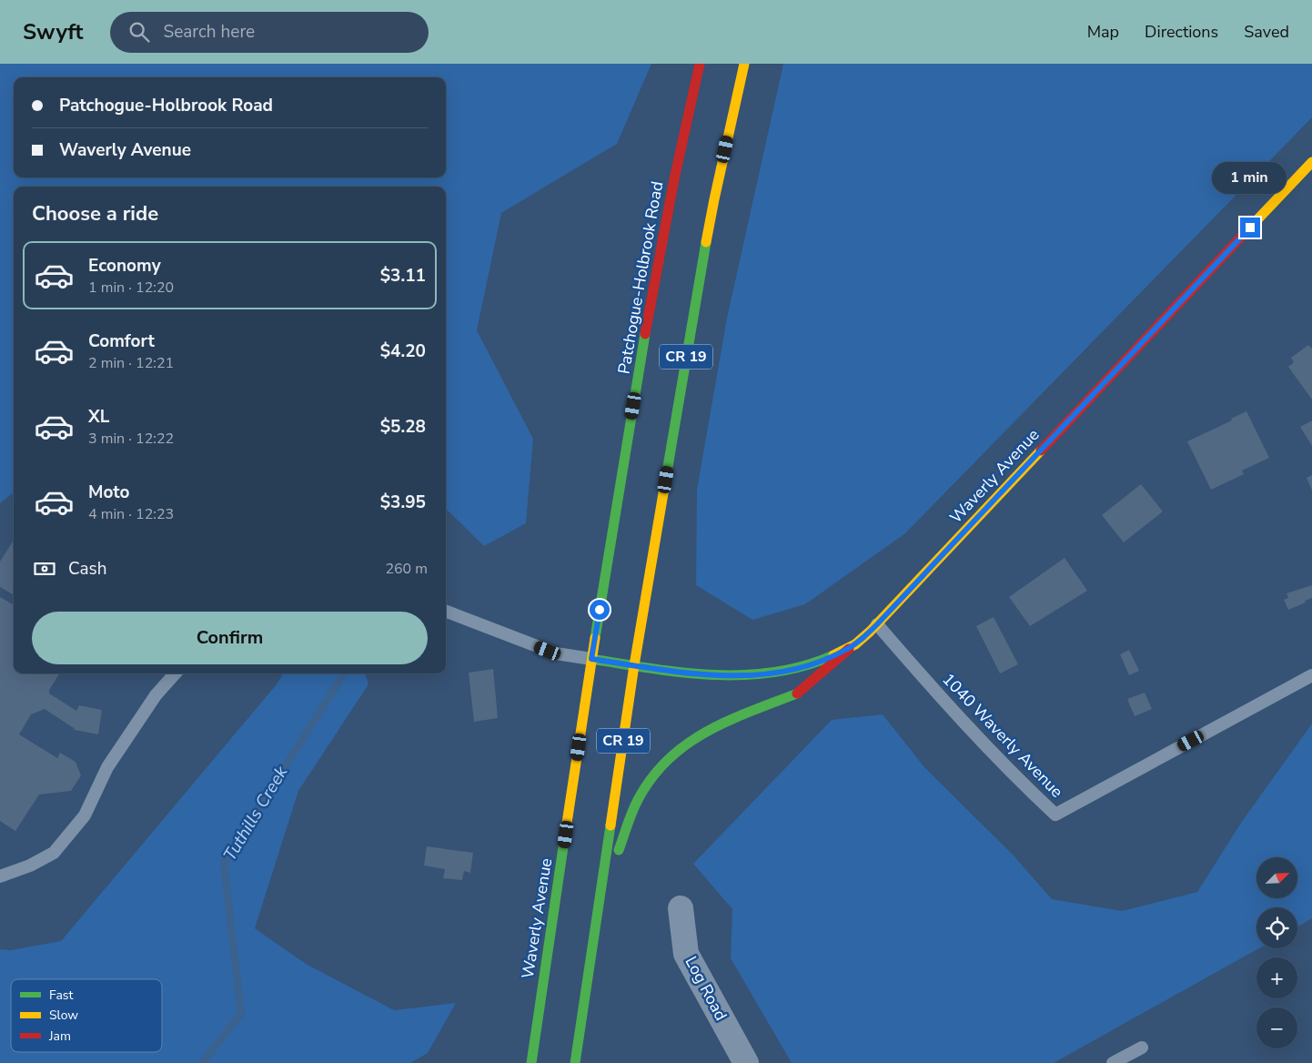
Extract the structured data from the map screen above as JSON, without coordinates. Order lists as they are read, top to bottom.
{
  "streets": {
    "main road": ["Patchogue-Holbrook Road", "CR 19", "Waverly Avenue"],
    "street": ["Log Road"],
    "lane": ["1040 Waverly Avenue"]
  },
  "crossings": [
    ["Patchogue-Holbrook Road", "Waverly Avenue"],
    ["CR 19", "Waverly Avenue"],
    ["Waverly Avenue", "1040 Waverly Avenue"]
  ],
  "water": ["Tuthills Creek"],
  "legend": ["Fast", "Slow", "Jam"],
  "north": "top right",
  "page": {
    "header": "Swyft",
    "search": "Search here",
    "nav": ["Map", "Directions", "Saved"],
    "banner": ["Patchogue-Holbrook Road", "Waverly Avenue"],
    "bubble": "1 min",
    "heading": "Choose a ride",
    "list": [
      {
        "name": "Economy",
        "note": "1 min · 12:20",
        "value": "$3.11"
      },
      {
        "name": "Comfort",
        "note": "2 min · 12:21",
        "value": "$4.20"
      },
      {
        "name": "XL",
        "note": "3 min · 12:22",
        "value": "$5.28"
      },
      {
        "name": "Moto",
        "note": "4 min · 12:23",
        "value": "$3.95"
      }
    ],
    "pay": ["Cash", "260 m"],
    "buttons": "Confirm",
    "map_buttons": ["+", "−"]
  }
}
